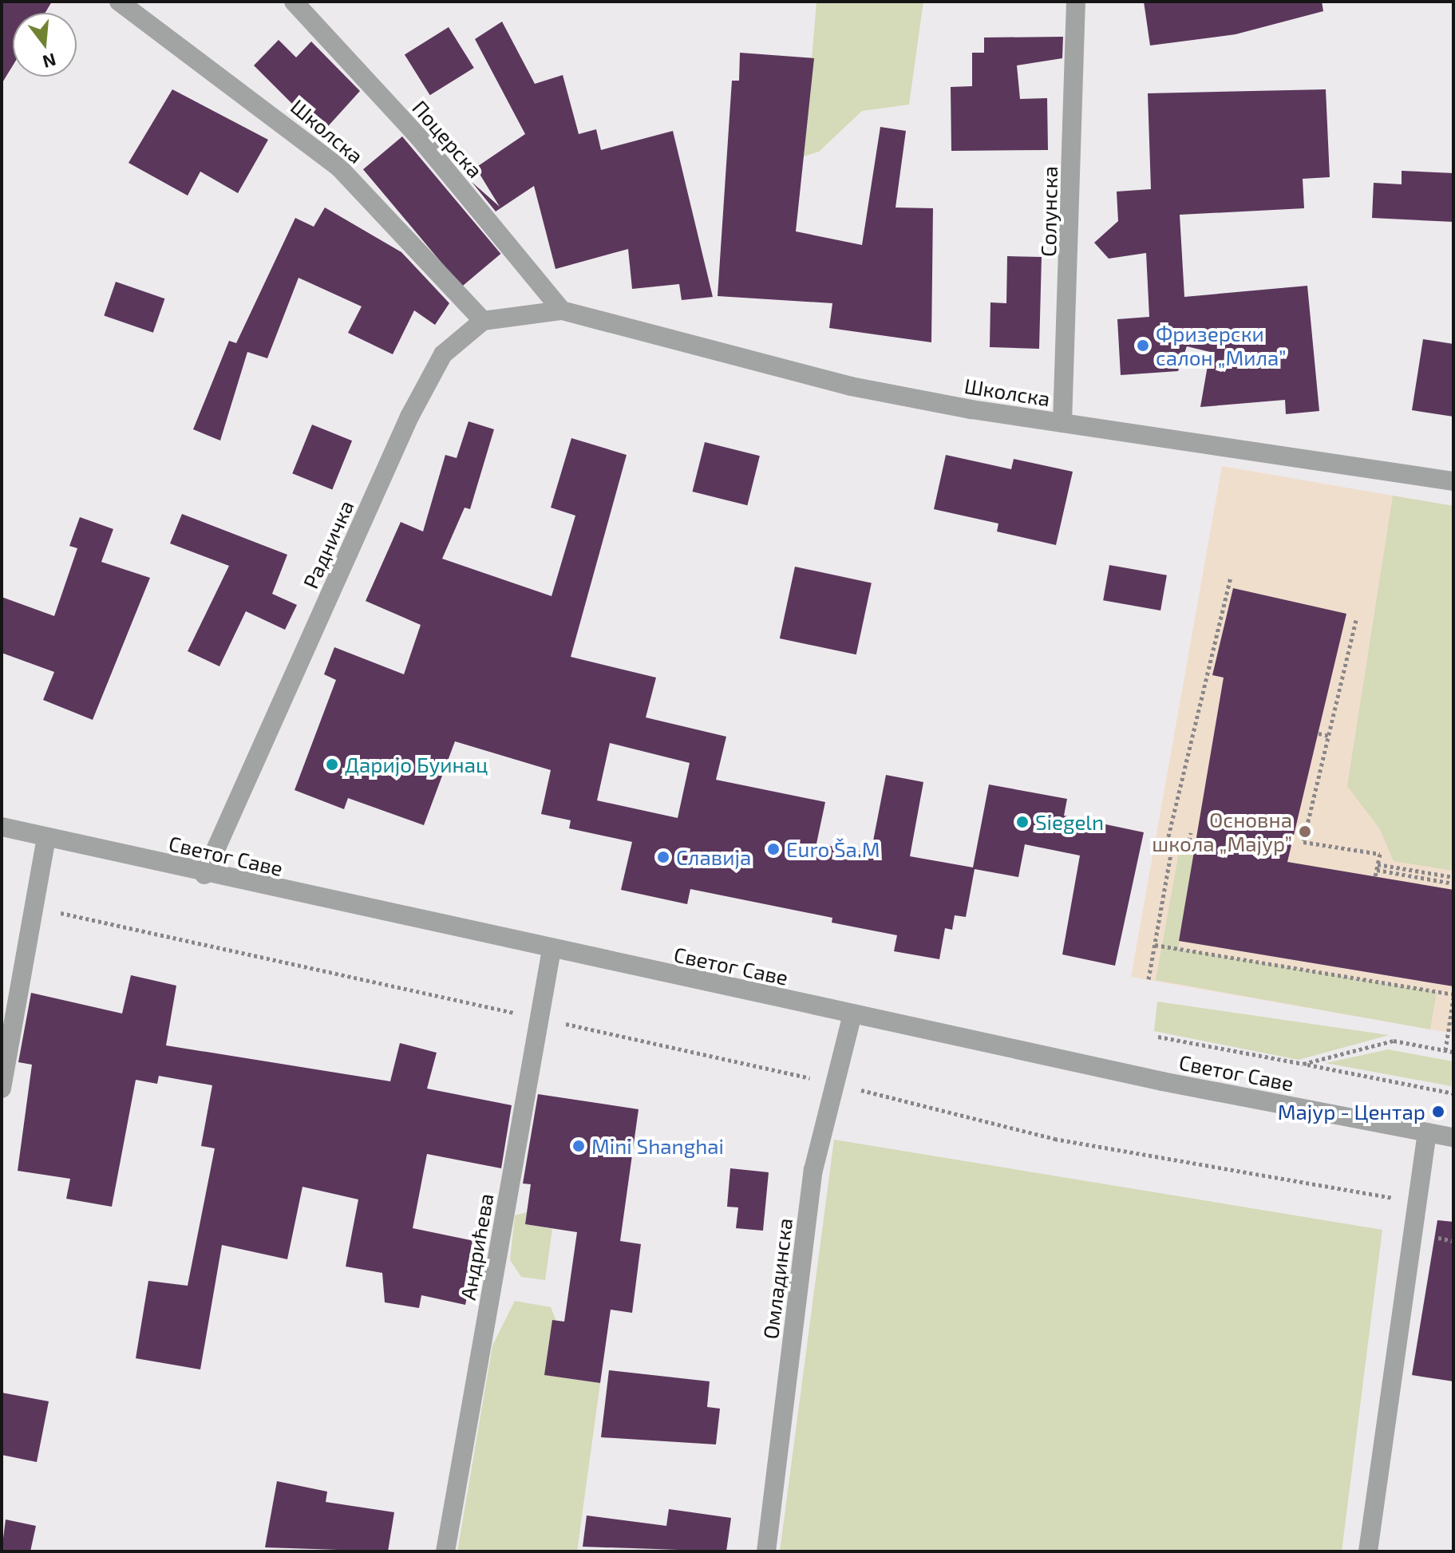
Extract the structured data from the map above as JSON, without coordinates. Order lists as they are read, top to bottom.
{
  "streets": {
    "street": [
      "Школска",
      "Поцерска",
      "Солунска",
      "Радничка",
      "Светог Саве",
      "Андрићева",
      "Омладинска"
    ]
  },
  "crossings": [
    ["Школска", "Поцерска"],
    ["Школска", "Солунска"],
    ["Школска", "Радничка"],
    ["Радничка", "Светог Саве"],
    ["Светог Саве", "Андрићева"],
    ["Светог Саве", "Омладинска"]
  ],
  "places": [
    "Фризерски салон „Мила”",
    "Даријо Буинац",
    "Siegeln",
    "Основна школа „Мајур”",
    "Euro Ša.M",
    "Славија",
    "Мајур - Центар",
    "Mini Shanghai"
  ],
  "north": "bottom"
}
